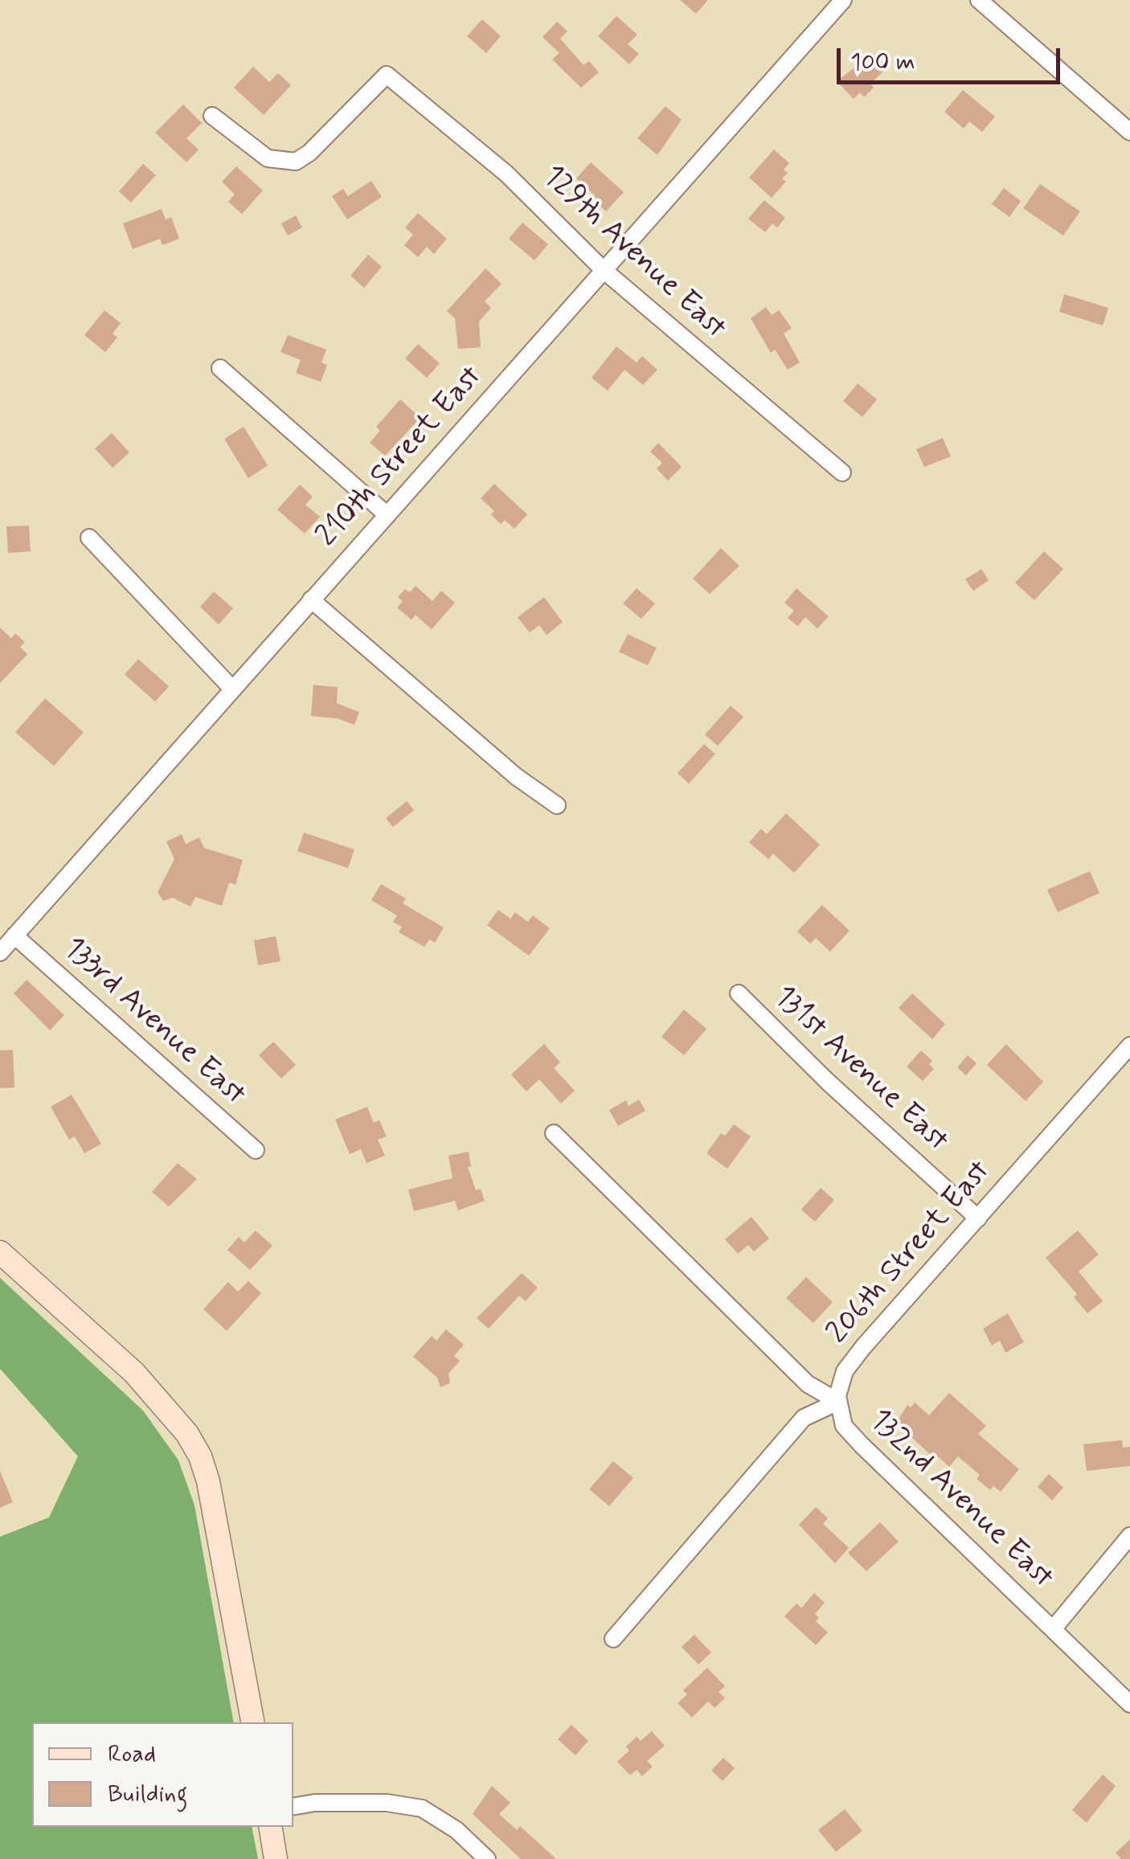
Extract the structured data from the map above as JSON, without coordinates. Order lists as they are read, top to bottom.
{
  "streets": {
    "street": [
      "129th Avenue East",
      "210th Street East",
      "133rd Avenue East",
      "131st Avenue East",
      "206th Street East",
      "132nd Avenue East"
    ]
  },
  "crossings": [
    ["129th Avenue East", "210th Street East"],
    ["210th Street East", "133rd Avenue East"],
    ["131st Avenue East", "206th Street East"],
    ["206th Street East", "132nd Avenue East"]
  ],
  "legend": ["Road", "Building"],
  "scale_bar": "100 m"
}
